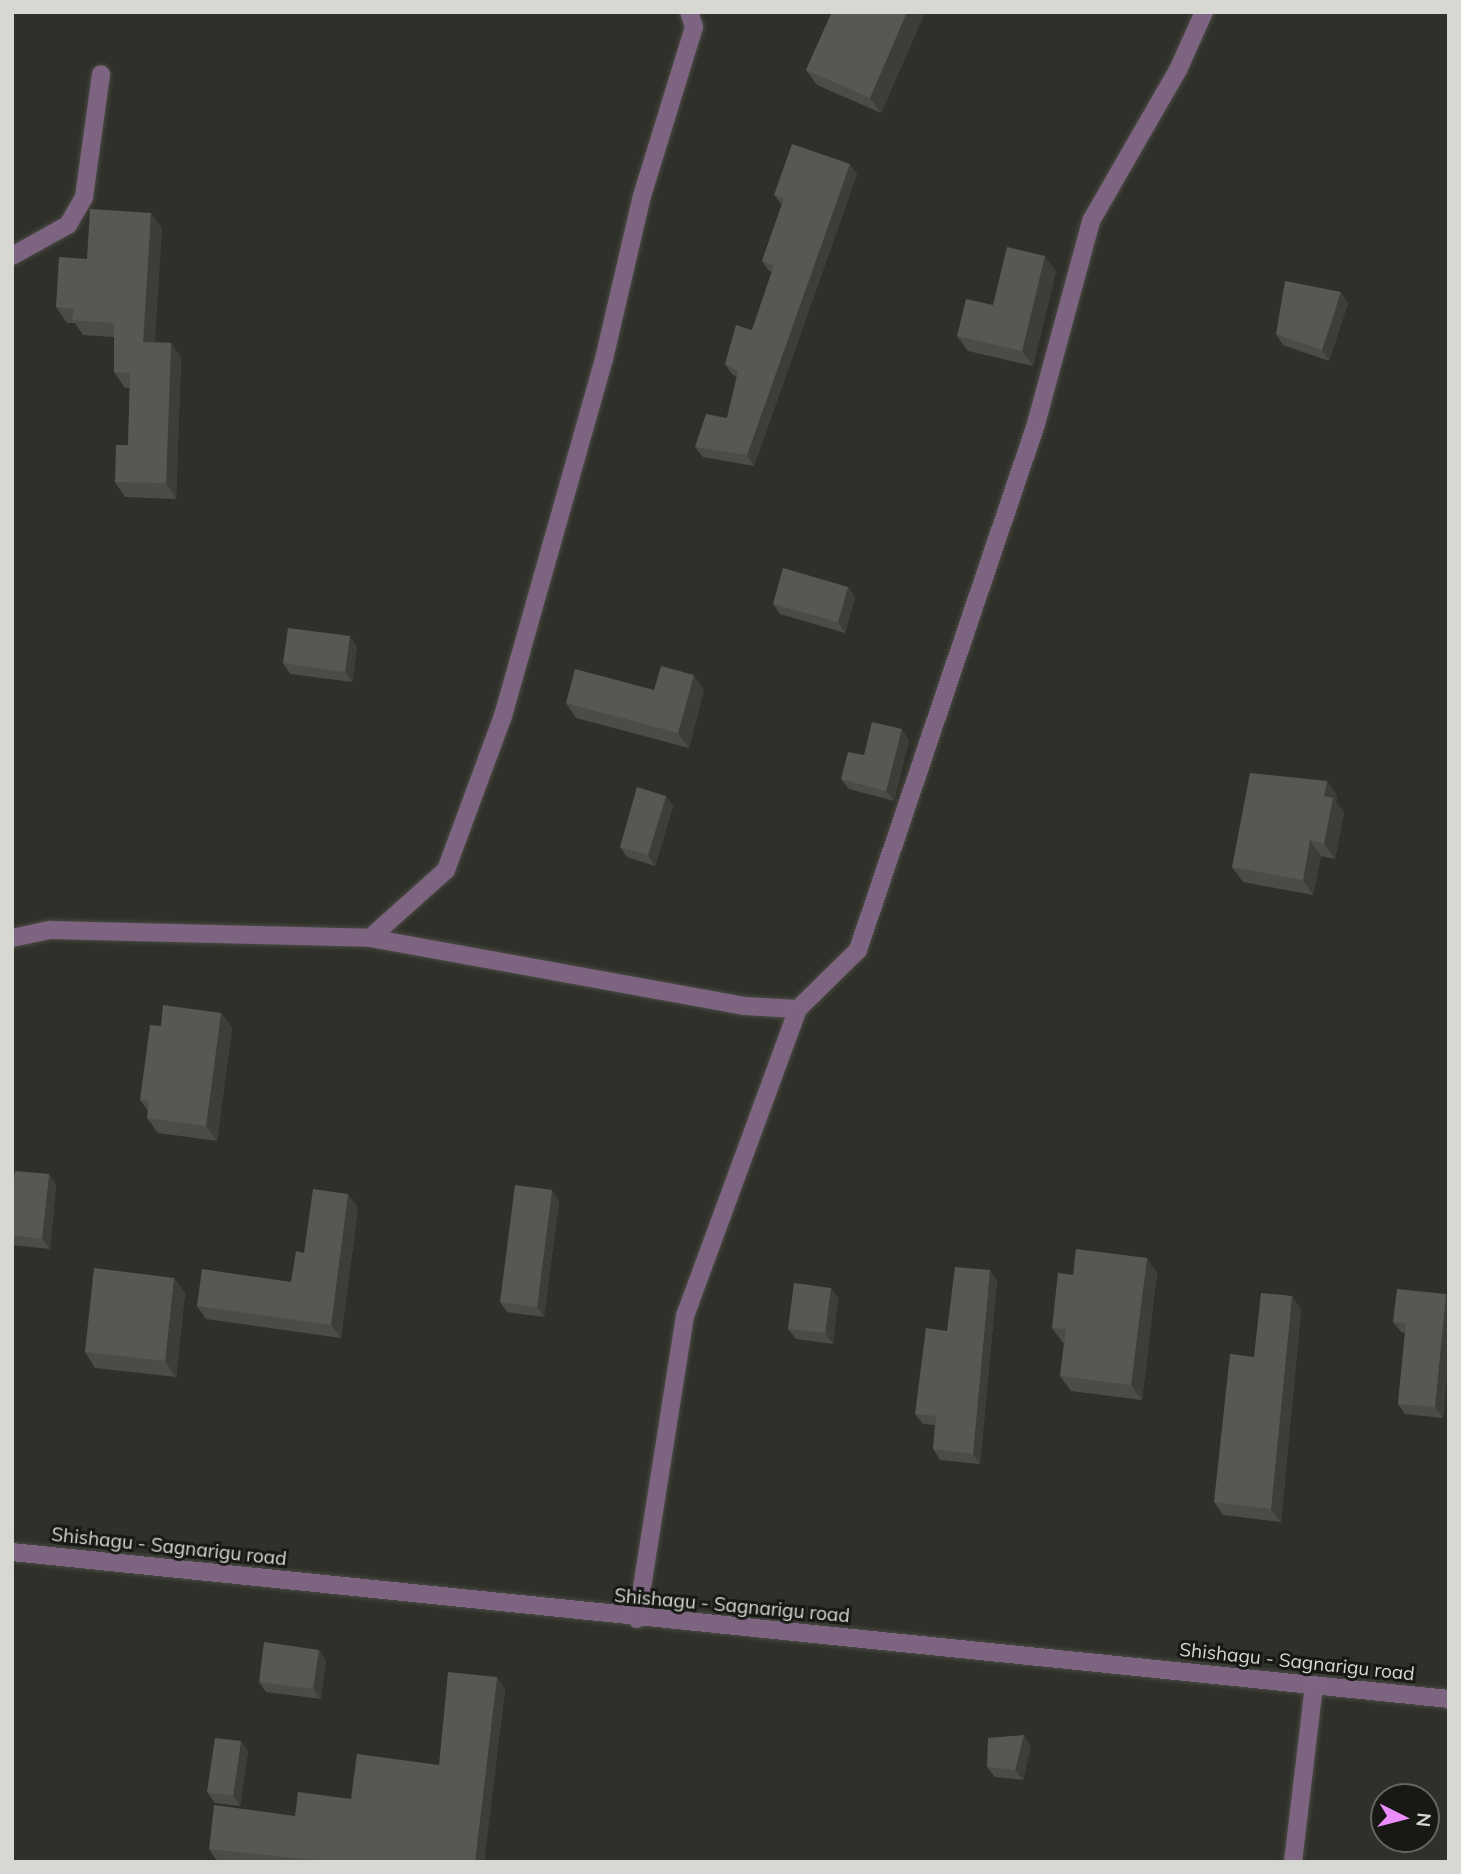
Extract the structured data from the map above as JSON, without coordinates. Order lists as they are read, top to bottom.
{
  "streets": {
    "street": ["Shishagu - Sagnarigu road"]
  },
  "north": "right"
}
